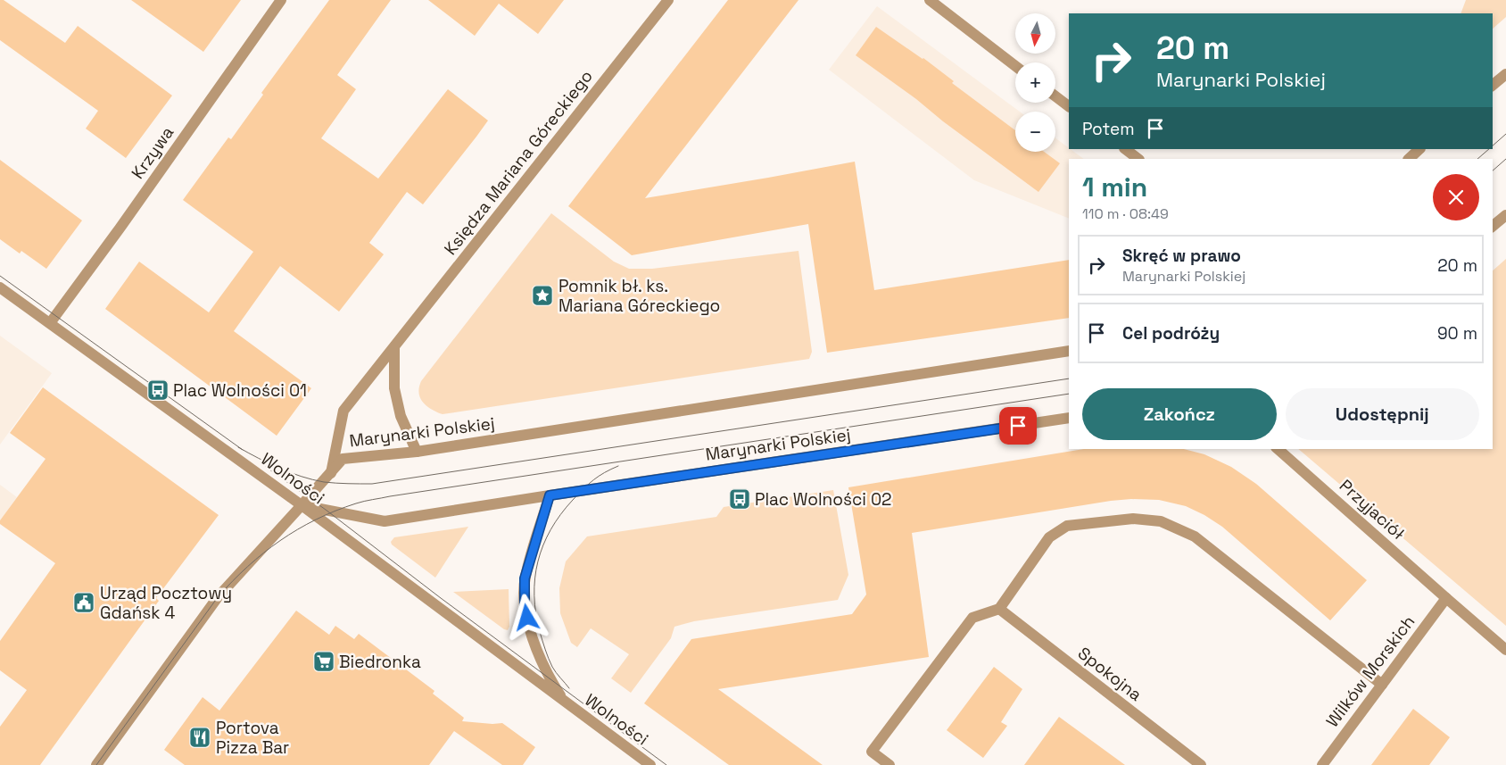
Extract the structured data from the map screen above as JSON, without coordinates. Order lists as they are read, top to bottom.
{
  "streets": {
    "street": [
      "Krzywa",
      "Księdza Mariana Góreckiego",
      "Marynarki Polskiej",
      "Wolności",
      "Przyjaciół",
      "Wilków Morskich",
      "Spokojna"
    ]
  },
  "crossings": [
    ["Krzywa", "Wolności"],
    ["Księdza Mariana Góreckiego", "Marynarki Polskiej"],
    ["Marynarki Polskiej", "Wolności"],
    ["Przyjaciół", "Wilków Morskich"]
  ],
  "places": {
    "place": ["Pomnik bł. ks. Mariana Góreckiego"],
    "bus stop": ["Plac Wolności 01", "Plac Wolności 02"],
    "public building": ["Urząd Pocztowy Gdańsk 4"],
    "supermarket": ["Biedronka"],
    "restaurant": ["Portova Pizza Bar"]
  },
  "north": "bottom",
  "page": {
    "map_buttons": ["+", "−"],
    "turn": ["20 m", "Marynarki Polskiej"],
    "then": "Potem",
    "heading": ["1 min", "110 m · 08:49"],
    "list": [
      {
        "name": "Skręć w prawo",
        "note": "Marynarki Polskiej",
        "value": "20 m"
      },
      {
        "name": "Cel podróży",
        "value": "90 m"
      }
    ],
    "buttons": ["Zakończ", "Udostępnij"]
  }
}
